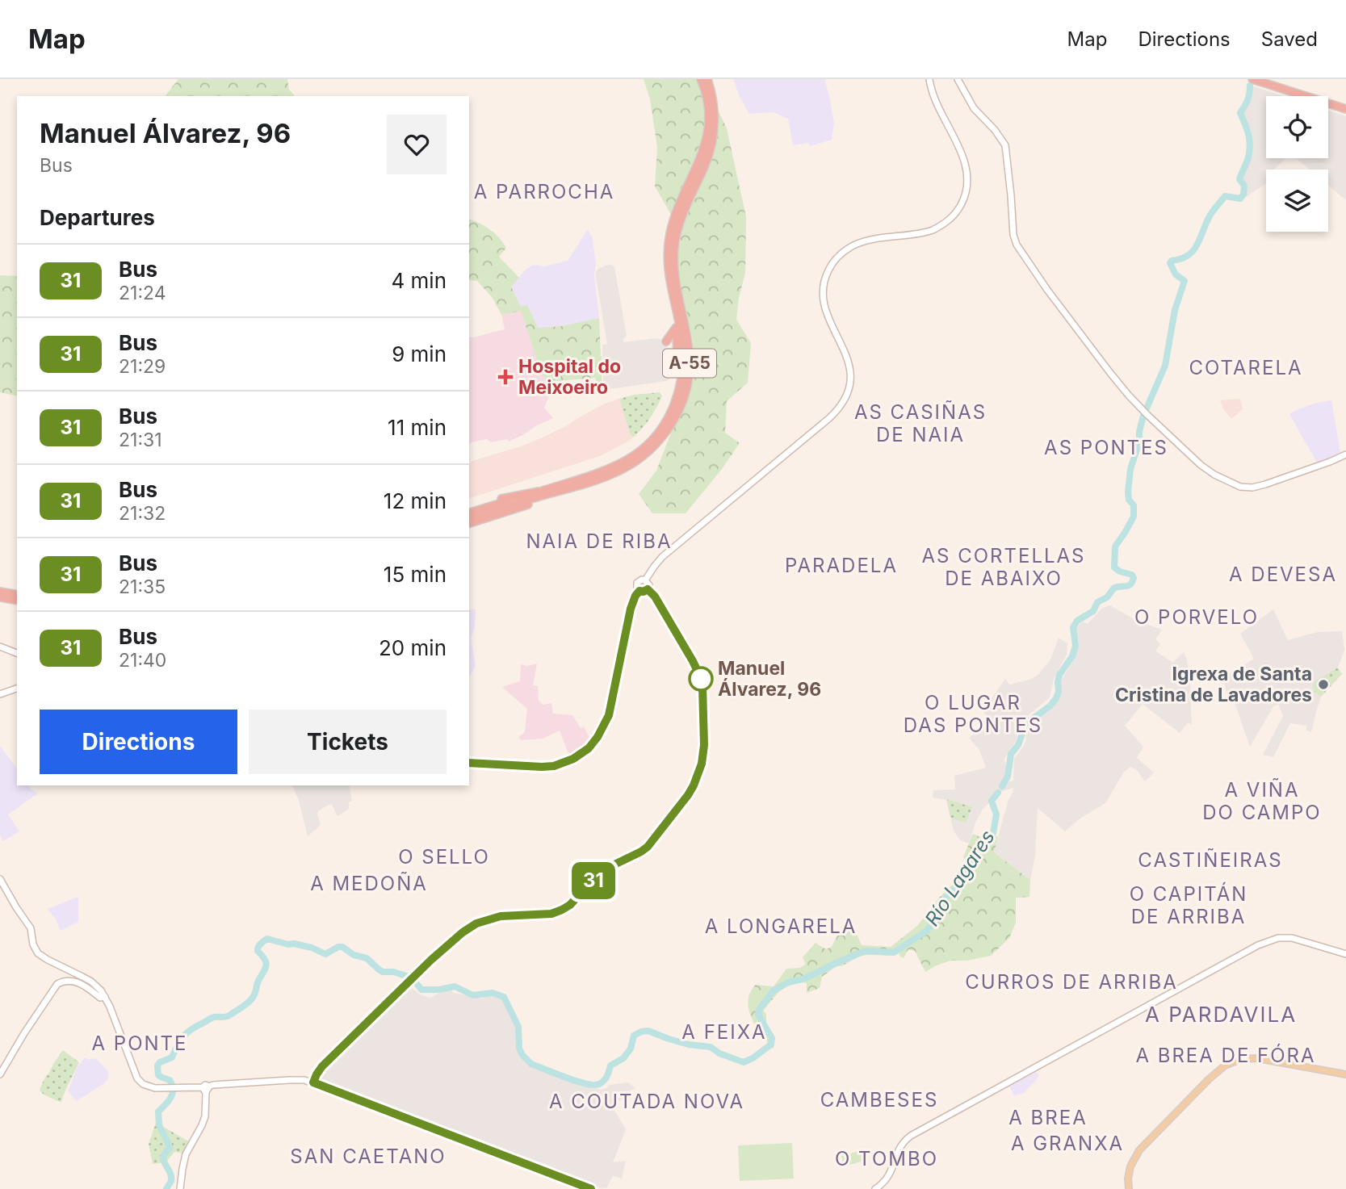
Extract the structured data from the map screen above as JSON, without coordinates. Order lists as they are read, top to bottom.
{
  "streets": {
    "highway": ["A-55"]
  },
  "districts": [
    "A PARROCHA",
    "COTARELA",
    "AS CASIÑAS DE NAIA",
    "AS PONTES",
    "NAIA DE RIBA",
    "AS CORTELLAS DE ABAIXO",
    "PARADELA",
    "A DEVESA",
    "O PORVELO",
    "O LUGAR DAS PONTES",
    "A VIÑA DO CAMPO",
    "O SELLO",
    "CASTIÑEIRAS",
    "A MEDOÑA",
    "O CAPITÁN DE ARRIBA",
    "A LONGARELA",
    "CURROS DE ARRIBA",
    "A PARDAVILA",
    "A FEIXA",
    "A PONTE",
    "A BREA DE FÓRA",
    "CAMBESES",
    "A COUTADA NOVA",
    "A BREA",
    "A GRANXA",
    "SAN CAETANO",
    "O TOMBO"
  ],
  "water": ["Río Lagares"],
  "places": {
    "health": ["Hospital do Meixoeiro"],
    "other": ["Manuel Álvarez, 96", "Igrexa de Santa Cristina de Lavadores"]
  },
  "lines": ["bus line 31"],
  "page": {
    "header": "Map",
    "nav": ["Map", "Directions", "Saved"],
    "on_map": "31",
    "heading": [
      ["Manuel Álvarez, 96", "Bus"],
      "Departures"
    ],
    "list": [
      {
        "mark": "31",
        "name": "Bus",
        "note": "21:24",
        "value": "4 min"
      },
      {
        "mark": "31",
        "name": "Bus",
        "note": "21:29",
        "value": "9 min"
      },
      {
        "mark": "31",
        "name": "Bus",
        "note": "21:31",
        "value": "11 min"
      },
      {
        "mark": "31",
        "name": "Bus",
        "note": "21:32",
        "value": "12 min"
      },
      {
        "mark": "31",
        "name": "Bus",
        "note": "21:35",
        "value": "15 min"
      },
      {
        "mark": "31",
        "name": "Bus",
        "note": "21:40",
        "value": "20 min"
      }
    ],
    "buttons": ["Directions", "Tickets"]
  }
}
